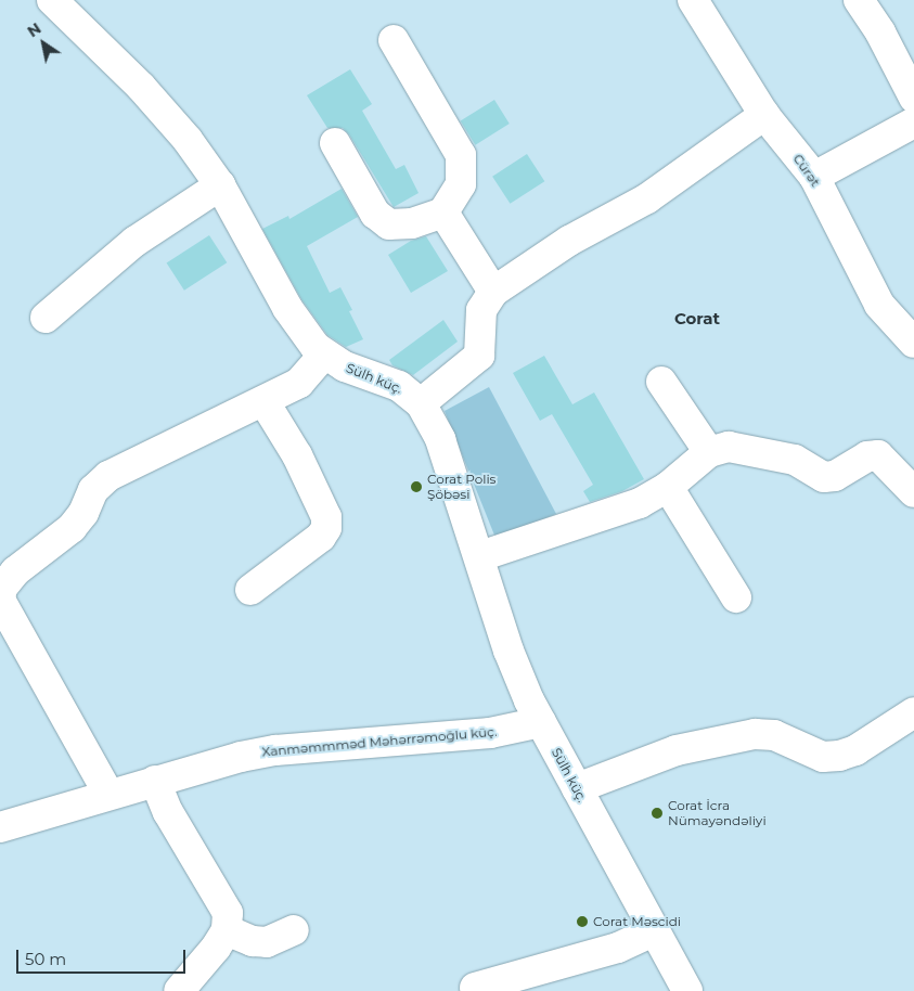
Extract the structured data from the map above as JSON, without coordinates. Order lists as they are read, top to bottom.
{
  "streets": {
    "street": ["Cürət", "Sülh küç.", "Xanməmmməd Məhərrəmoğlu küç."]
  },
  "crossings": [
    ["Sülh küç.", "Xanməmmməd Məhərrəmoğlu küç."]
  ],
  "districts": ["Corat"],
  "places": ["Corat Polis Şöbəsi", "Corat İcra Nümayəndəliyi", "Corat Məscidi"],
  "scale_bar": "50 m",
  "north": "top left"
}
